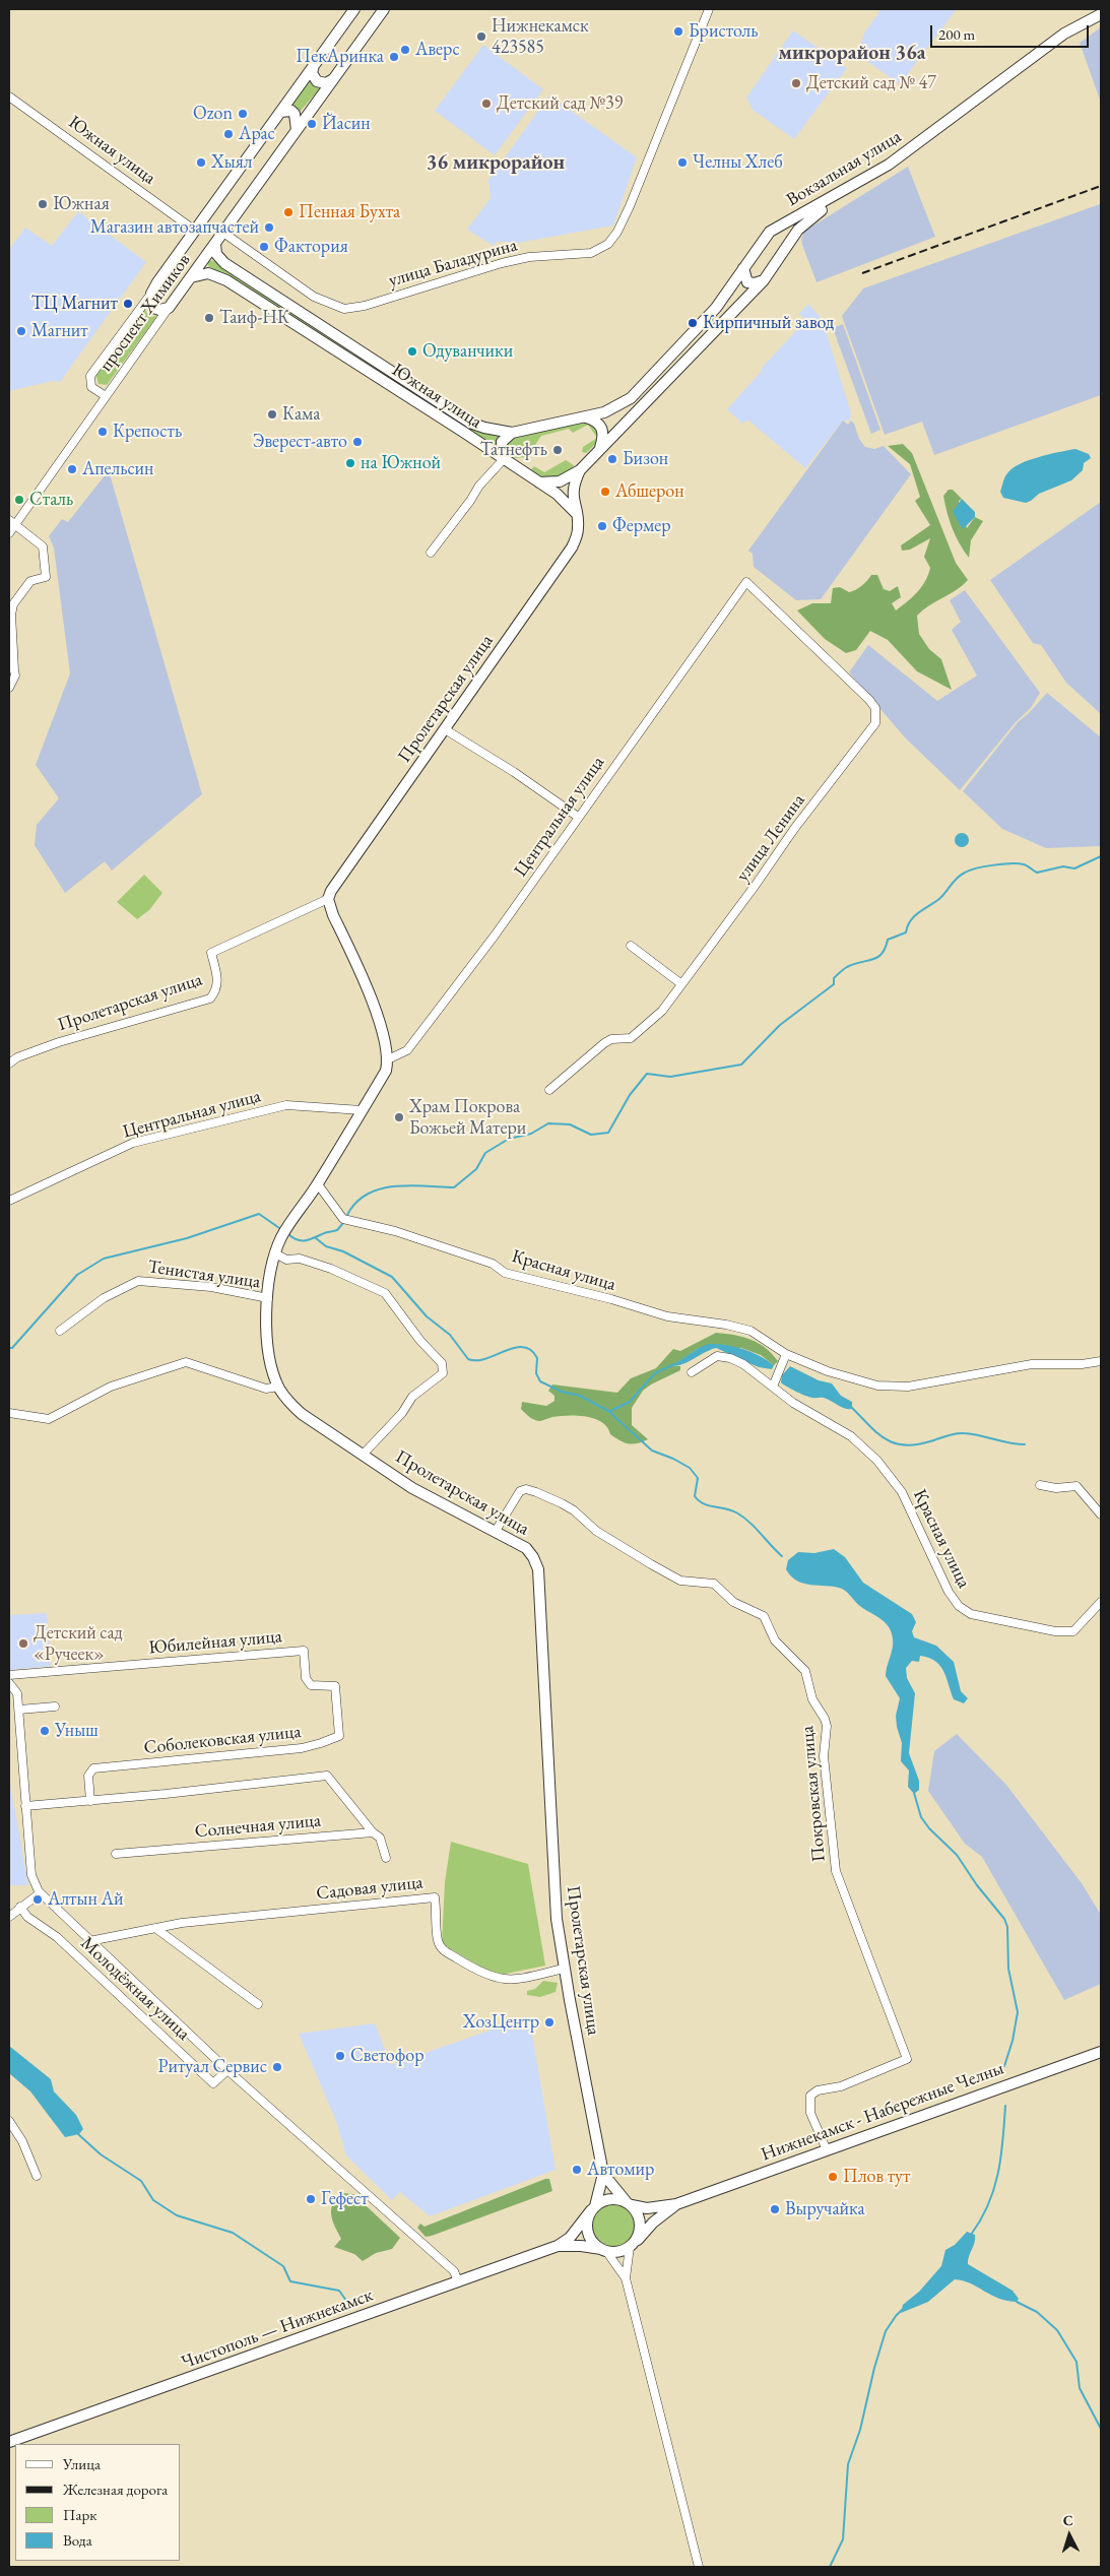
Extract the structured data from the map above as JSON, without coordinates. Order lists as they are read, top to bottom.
{
  "streets": {
    "main road": [
      "Южная улица",
      "Вокзальная улица",
      "проспект Химиков",
      "Пролетарская улица",
      "Нижнекамск - Набережные Челны",
      "Чистополь — Нижнекамск"
    ],
    "street": [
      "улица Баладурина",
      "Центральная улица",
      "улица Ленина",
      "Красная улица",
      "Тенистая улица",
      "Юбилейная улица",
      "Соболековская улица",
      "Покровская улица",
      "Солнечная улица",
      "Садовая улица",
      "Молодёжная улица"
    ]
  },
  "crossings": [
    ["Южная улица", "Вокзальная улица"],
    ["Южная улица", "проспект Химиков"],
    ["Вокзальная улица", "Пролетарская улица"],
    ["улица Баладурина", "проспект Химиков"],
    ["Пролетарская улица", "Центральная улица"],
    ["Пролетарская улица", "Красная улица"],
    ["Пролетарская улица", "Тенистая улица"],
    ["Пролетарская улица", "Покровская улица"],
    ["Пролетарская улица", "Садовая улица"],
    ["Центральная улица", "улица Ленина"],
    ["Юбилейная улица", "Соболековская улица"],
    ["Юбилейная улица", "Молодёжная улица"],
    ["Покровская улица", "Нижнекамск - Набережные Челны"],
    ["Садовая улица", "Молодёжная улица"],
    ["Молодёжная улица", "Чистополь — Нижнекамск"]
  ],
  "districts": ["микрорайон 36а", "36 микрорайон"],
  "places": [
    "Бристоль",
    "Нижнекамск 423585",
    "Аверс",
    "ПекАринка",
    "Детский сад № 47",
    "Детский сад №39",
    "Ozon",
    "Йасин",
    "Арас",
    "Хыял",
    "Челны Хлеб",
    "Южная",
    "Пенная Бухта",
    "Магазин автозапчастей",
    "Фактория",
    "ТЦ Магнит",
    "Таиф-НК",
    "Кирпичный завод",
    "Магнит",
    "Одуванчики",
    "Кама",
    "Крепость",
    "Эверест-авто",
    "Татнефть",
    "Бизон",
    "на Южной",
    "Апельсин",
    "Абшерон",
    "Сталь",
    "Фермер",
    "Храм Покрова Божьей Матери",
    "Детский сад «Ручеек»",
    "Уныш",
    "Алтын Ай",
    "ХозЦентр",
    "Светофор",
    "Ритуал Сервис",
    "Автомир",
    "Плов тут",
    "Гефест",
    "Выручайка"
  ],
  "legend": [
    "Улица",
    "Железная дорога",
    "Парк",
    "Вода"
  ],
  "scale_bar": "200 m",
  "north": "top"
}
